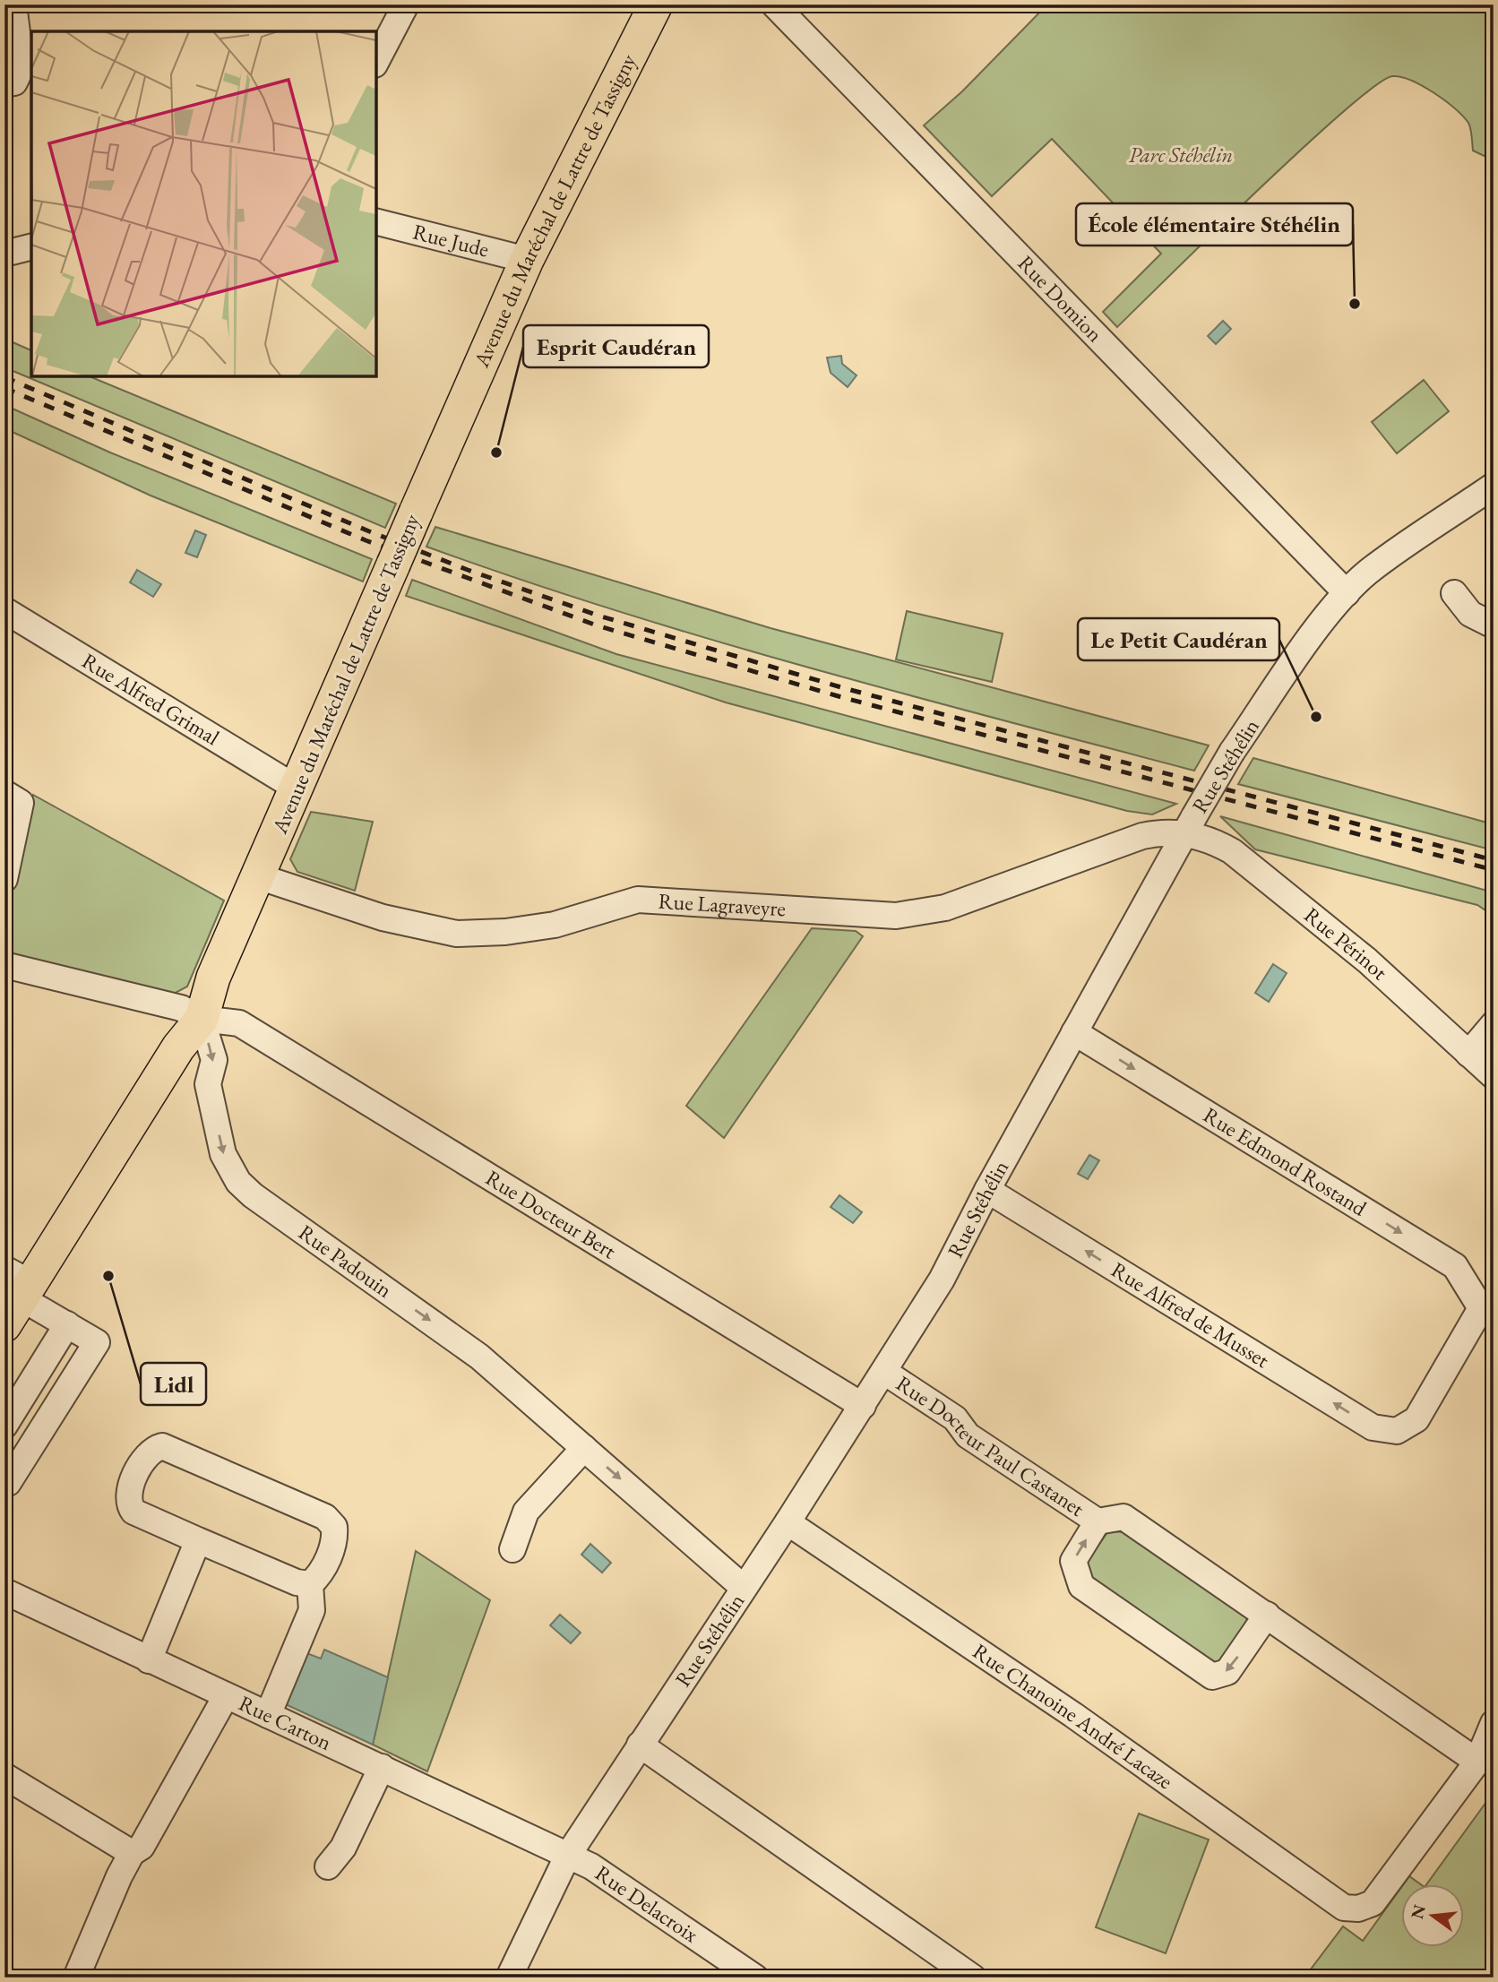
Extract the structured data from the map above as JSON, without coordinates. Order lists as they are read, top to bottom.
{
  "streets": {
    "main road": ["Avenue du Maréchal de Lattre de Tassigny"],
    "street": [
      "Rue Jude",
      "Rue Domion",
      "Rue Alfred Grimal",
      "Rue Stéhélin",
      "Rue Lagraveyre",
      "Rue Périnot",
      "Rue Edmond Rostand",
      "Rue Docteur Bert",
      "Rue Padouin",
      "Rue Alfred de Musset",
      "Rue Docteur Paul Castanet",
      "Rue Chanoine André Lacaze",
      "Rue Carton",
      "Rue Delacroix"
    ]
  },
  "crossings": [
    ["Avenue du Maréchal de Lattre de Tassigny", "Rue Jude"],
    ["Avenue du Maréchal de Lattre de Tassigny", "Rue Alfred Grimal"],
    ["Avenue du Maréchal de Lattre de Tassigny", "Rue Lagraveyre"],
    ["Avenue du Maréchal de Lattre de Tassigny", "Rue Docteur Bert"],
    ["Avenue du Maréchal de Lattre de Tassigny", "Rue Padouin"],
    ["Rue Domion", "Rue Stéhélin"],
    ["Rue Stéhélin", "Rue Lagraveyre"],
    ["Rue Stéhélin", "Rue Périnot"],
    ["Rue Stéhélin", "Rue Edmond Rostand"],
    ["Rue Stéhélin", "Rue Docteur Bert"],
    ["Rue Stéhélin", "Rue Padouin"],
    ["Rue Stéhélin", "Rue Alfred de Musset"],
    ["Rue Stéhélin", "Rue Docteur Paul Castanet"],
    ["Rue Stéhélin", "Rue Chanoine André Lacaze"],
    ["Rue Stéhélin", "Rue Carton"],
    ["Rue Stéhélin", "Rue Delacroix"],
    ["Rue Lagraveyre", "Rue Périnot"],
    ["Rue Edmond Rostand", "Rue Alfred de Musset"],
    ["Rue Docteur Bert", "Rue Padouin"],
    ["Rue Docteur Paul Castanet", "Rue Chanoine André Lacaze"],
    ["Rue Carton", "Rue Delacroix"]
  ],
  "one_way": ["Rue Edmond Rostand", "Rue Padouin", "Rue Alfred de Musset"],
  "parks": ["Parc Stéhélin"],
  "places": [
    "École élémentaire Stéhélin",
    "Esprit Caudéran",
    "Le Petit Caudéran",
    "Lidl"
  ],
  "north": "left"
}
